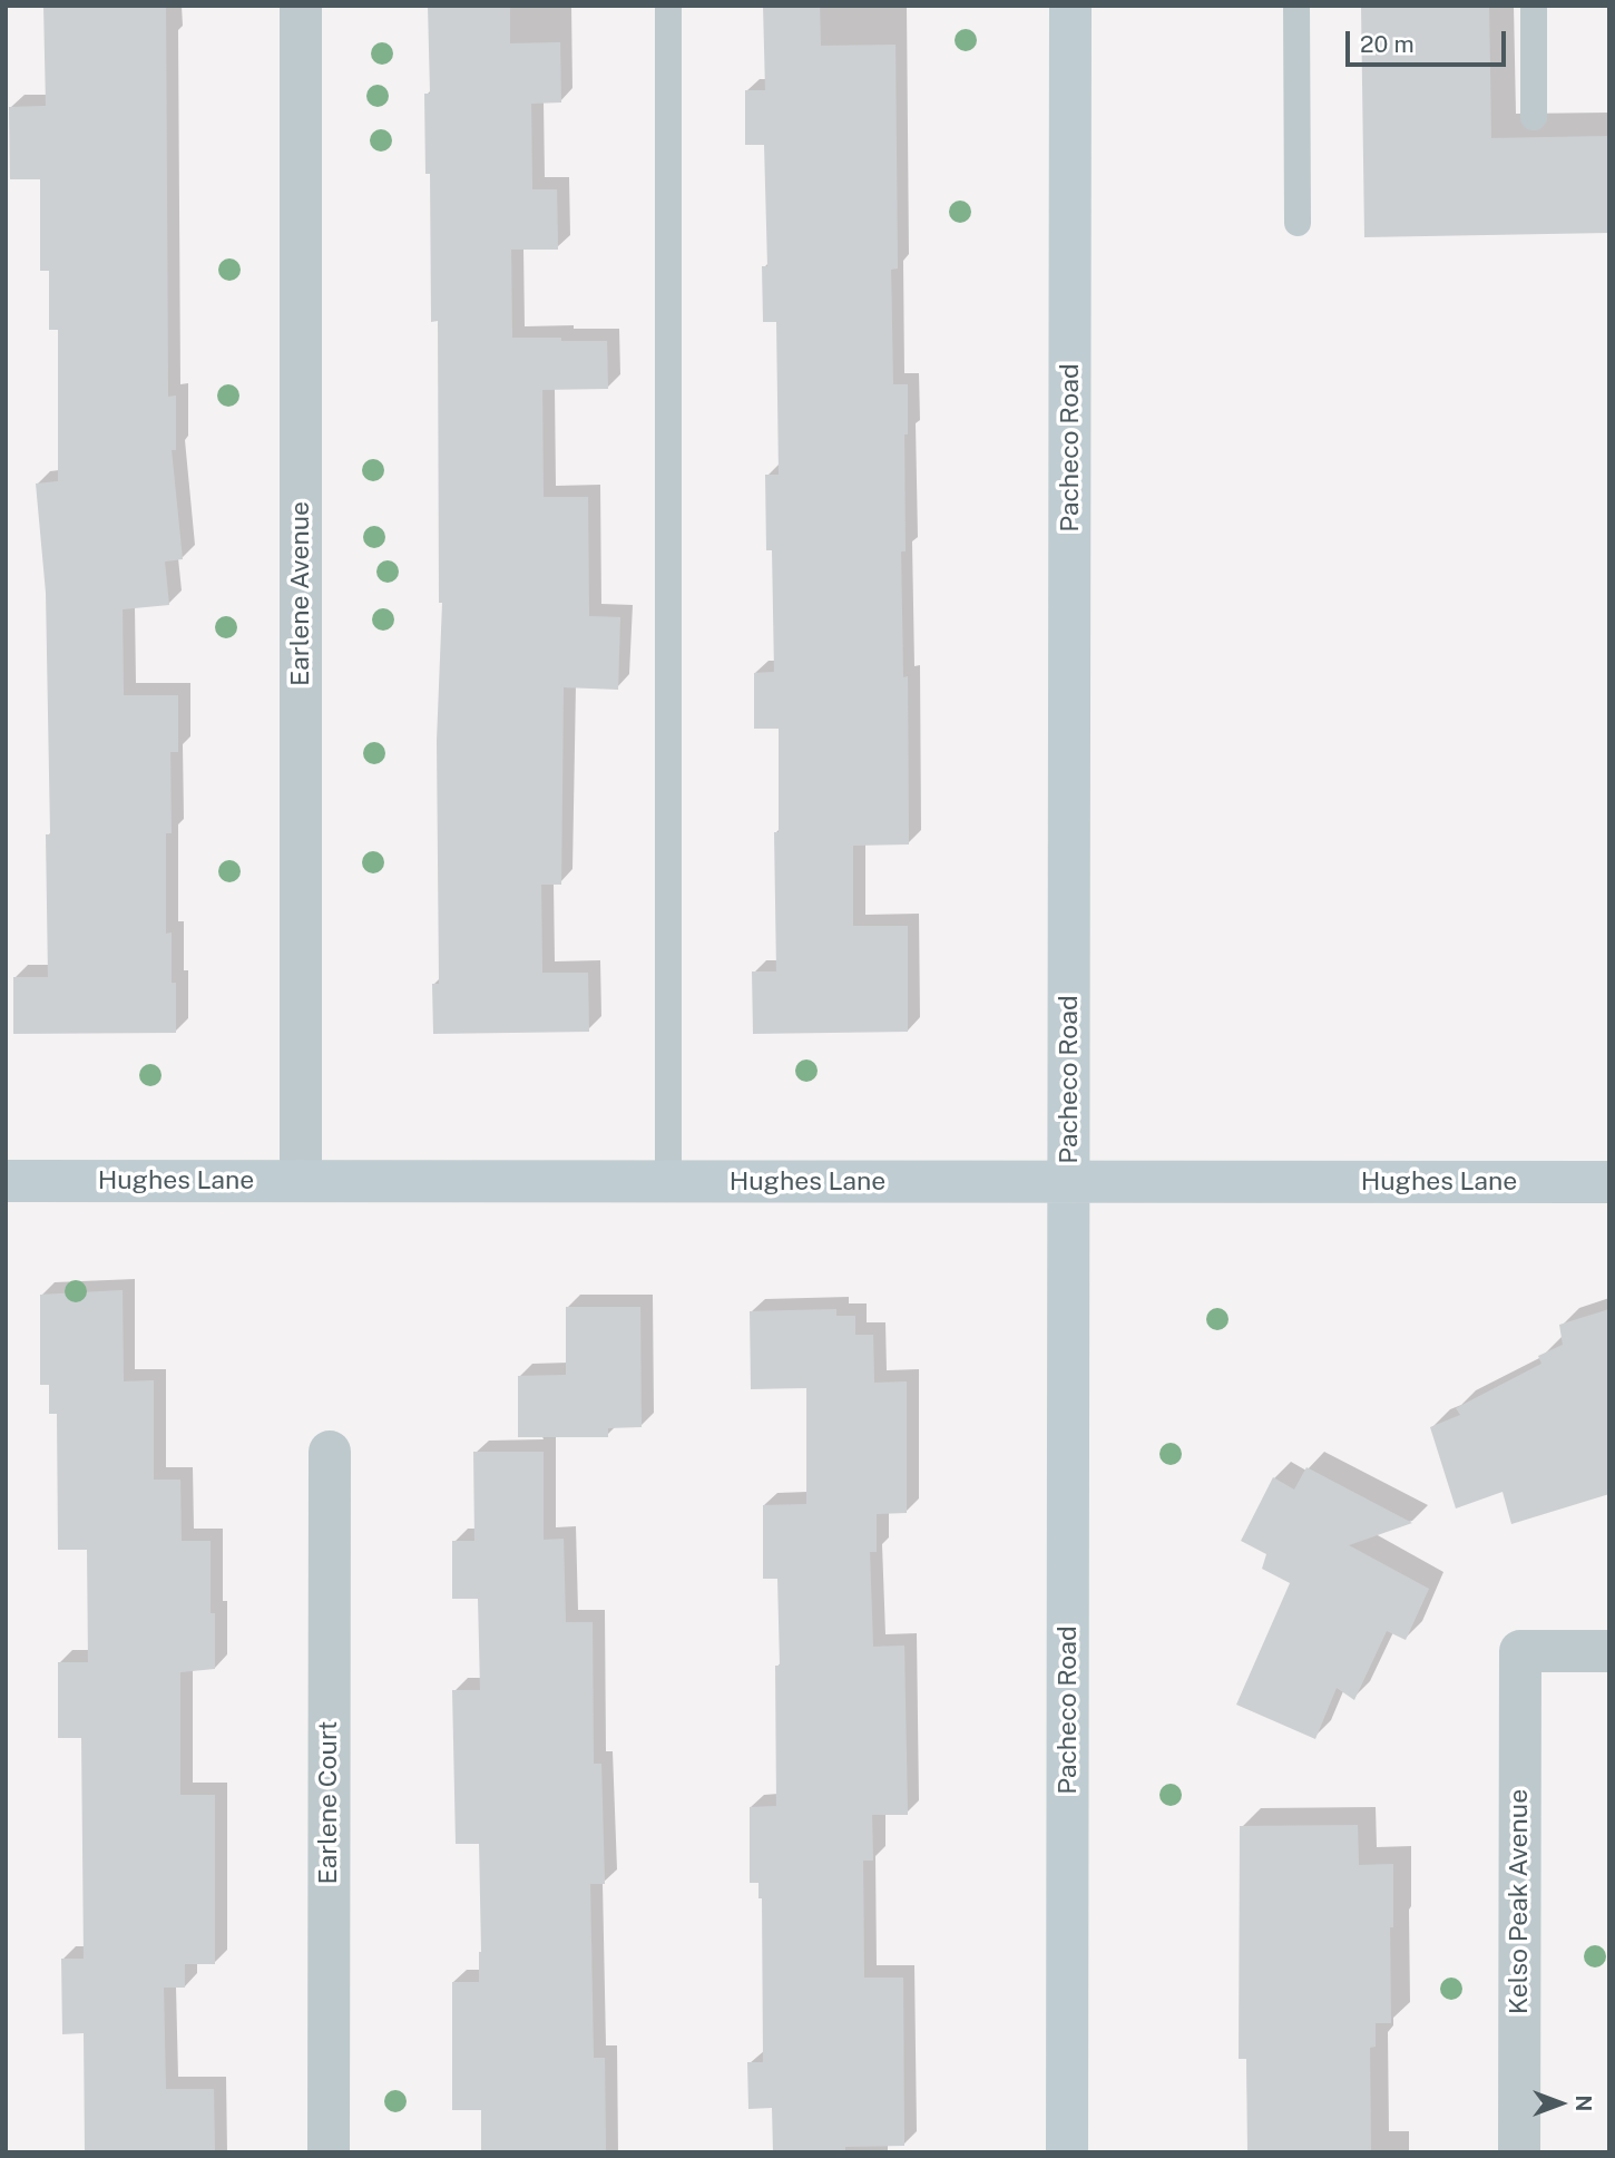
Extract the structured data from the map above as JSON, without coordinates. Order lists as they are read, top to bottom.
{
  "streets": {
    "street": [
      "Pacheco Road",
      "Earlene Avenue",
      "Hughes Lane",
      "Earlene Court",
      "Kelso Peak Avenue"
    ]
  },
  "crossings": [
    ["Pacheco Road", "Hughes Lane"],
    ["Earlene Avenue", "Hughes Lane"]
  ],
  "scale_bar": "20 m",
  "north": "right"
}
